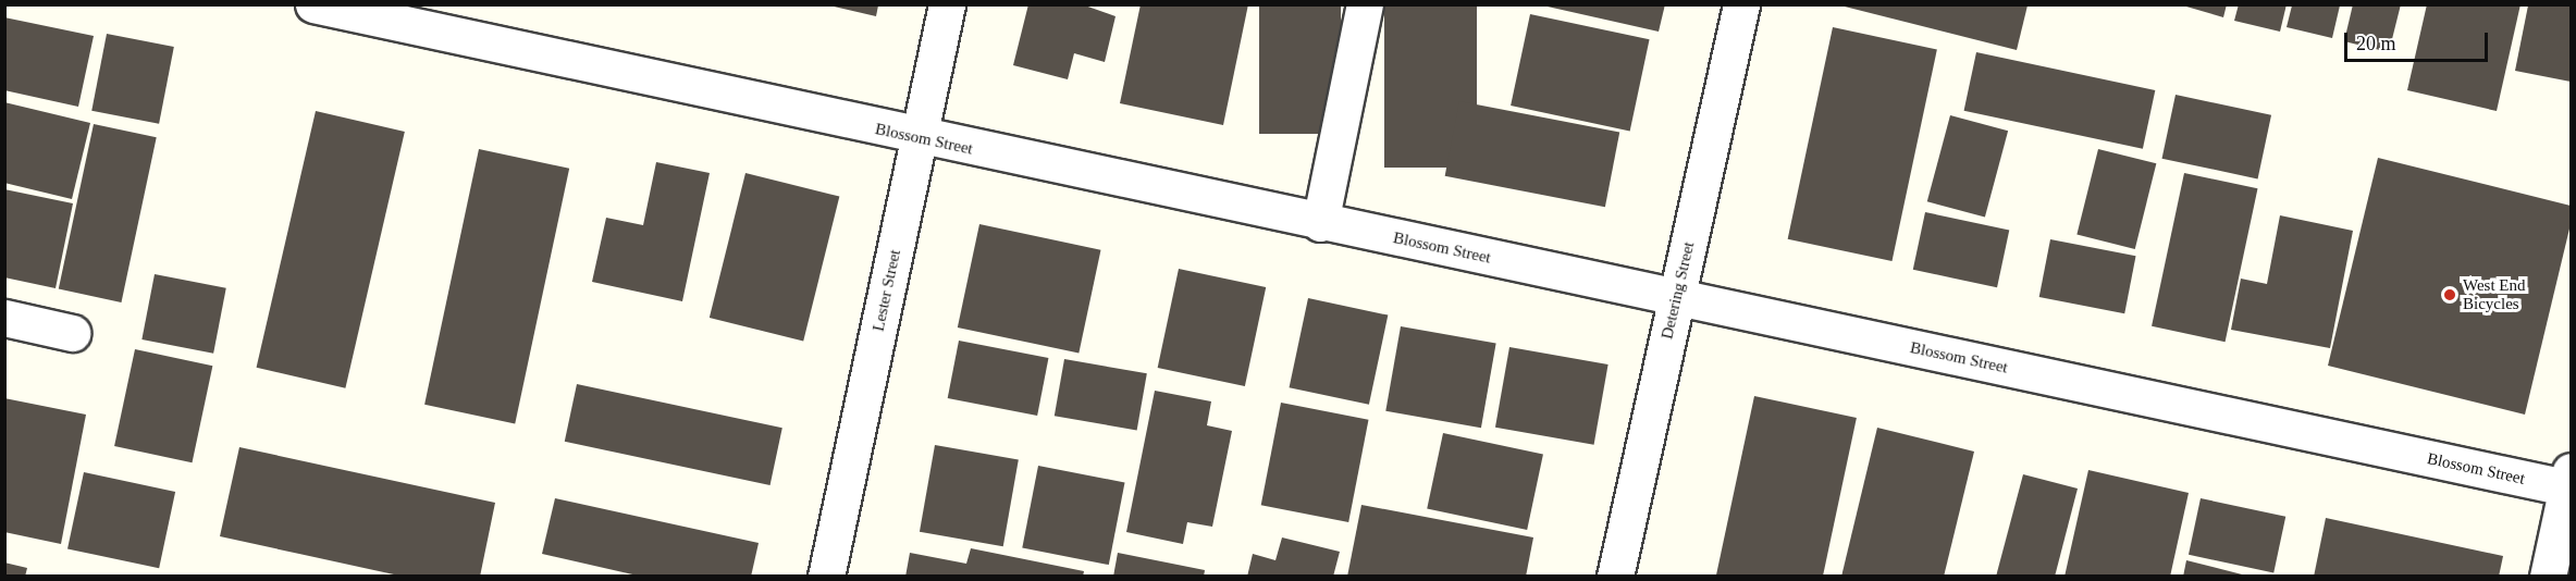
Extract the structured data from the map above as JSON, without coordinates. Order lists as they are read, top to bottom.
{
  "streets": {
    "street": ["Blossom Street", "Lester Street", "Detering Street"]
  },
  "crossings": [
    ["Blossom Street", "Lester Street"],
    ["Blossom Street", "Detering Street"]
  ],
  "places": ["West End Bicycles"],
  "scale_bar": "20 m"
}
